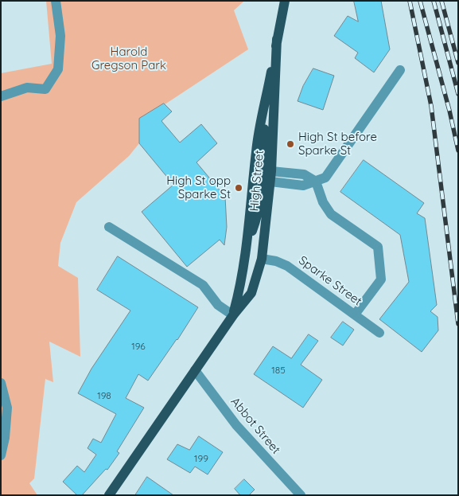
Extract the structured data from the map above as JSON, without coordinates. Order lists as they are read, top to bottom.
{
  "streets": {
    "main road": ["High Street"],
    "street": ["Sparke Street", "Abbot Street"]
  },
  "crossings": [
    ["High Street", "Sparke Street"],
    ["High Street", "Abbot Street"]
  ],
  "parks": ["Harold Gregson Park"],
  "places": ["High St before Sparke St", "High St opp Sparke St"],
  "house_numbers": [
    "196",
    "185",
    "198",
    "199"
  ]
}
